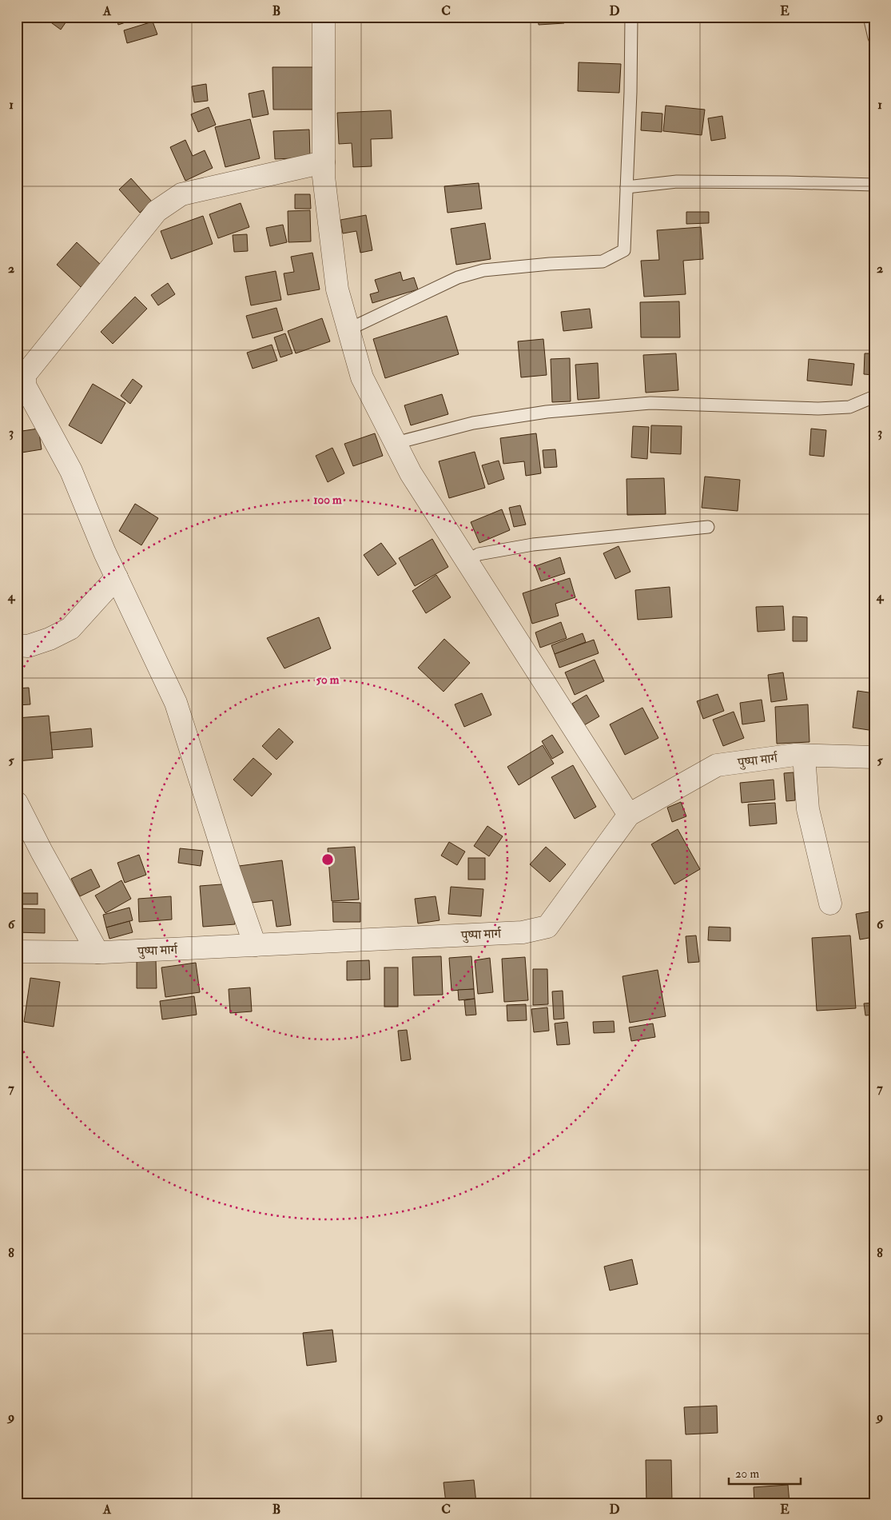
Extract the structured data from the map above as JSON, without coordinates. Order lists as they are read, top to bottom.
{
  "streets": {
    "street": ["पुष्पा मार्ग"]
  },
  "scale_bar": "20 m",
  "grid": {
    "columns": [
      "A",
      "B",
      "C",
      "D",
      "E"
    ],
    "rows": [
      "1",
      "2",
      "3",
      "4",
      "5",
      "6",
      "7",
      "8",
      "9"
    ]
  },
  "rings": ["100 m", "50 m"]
}
